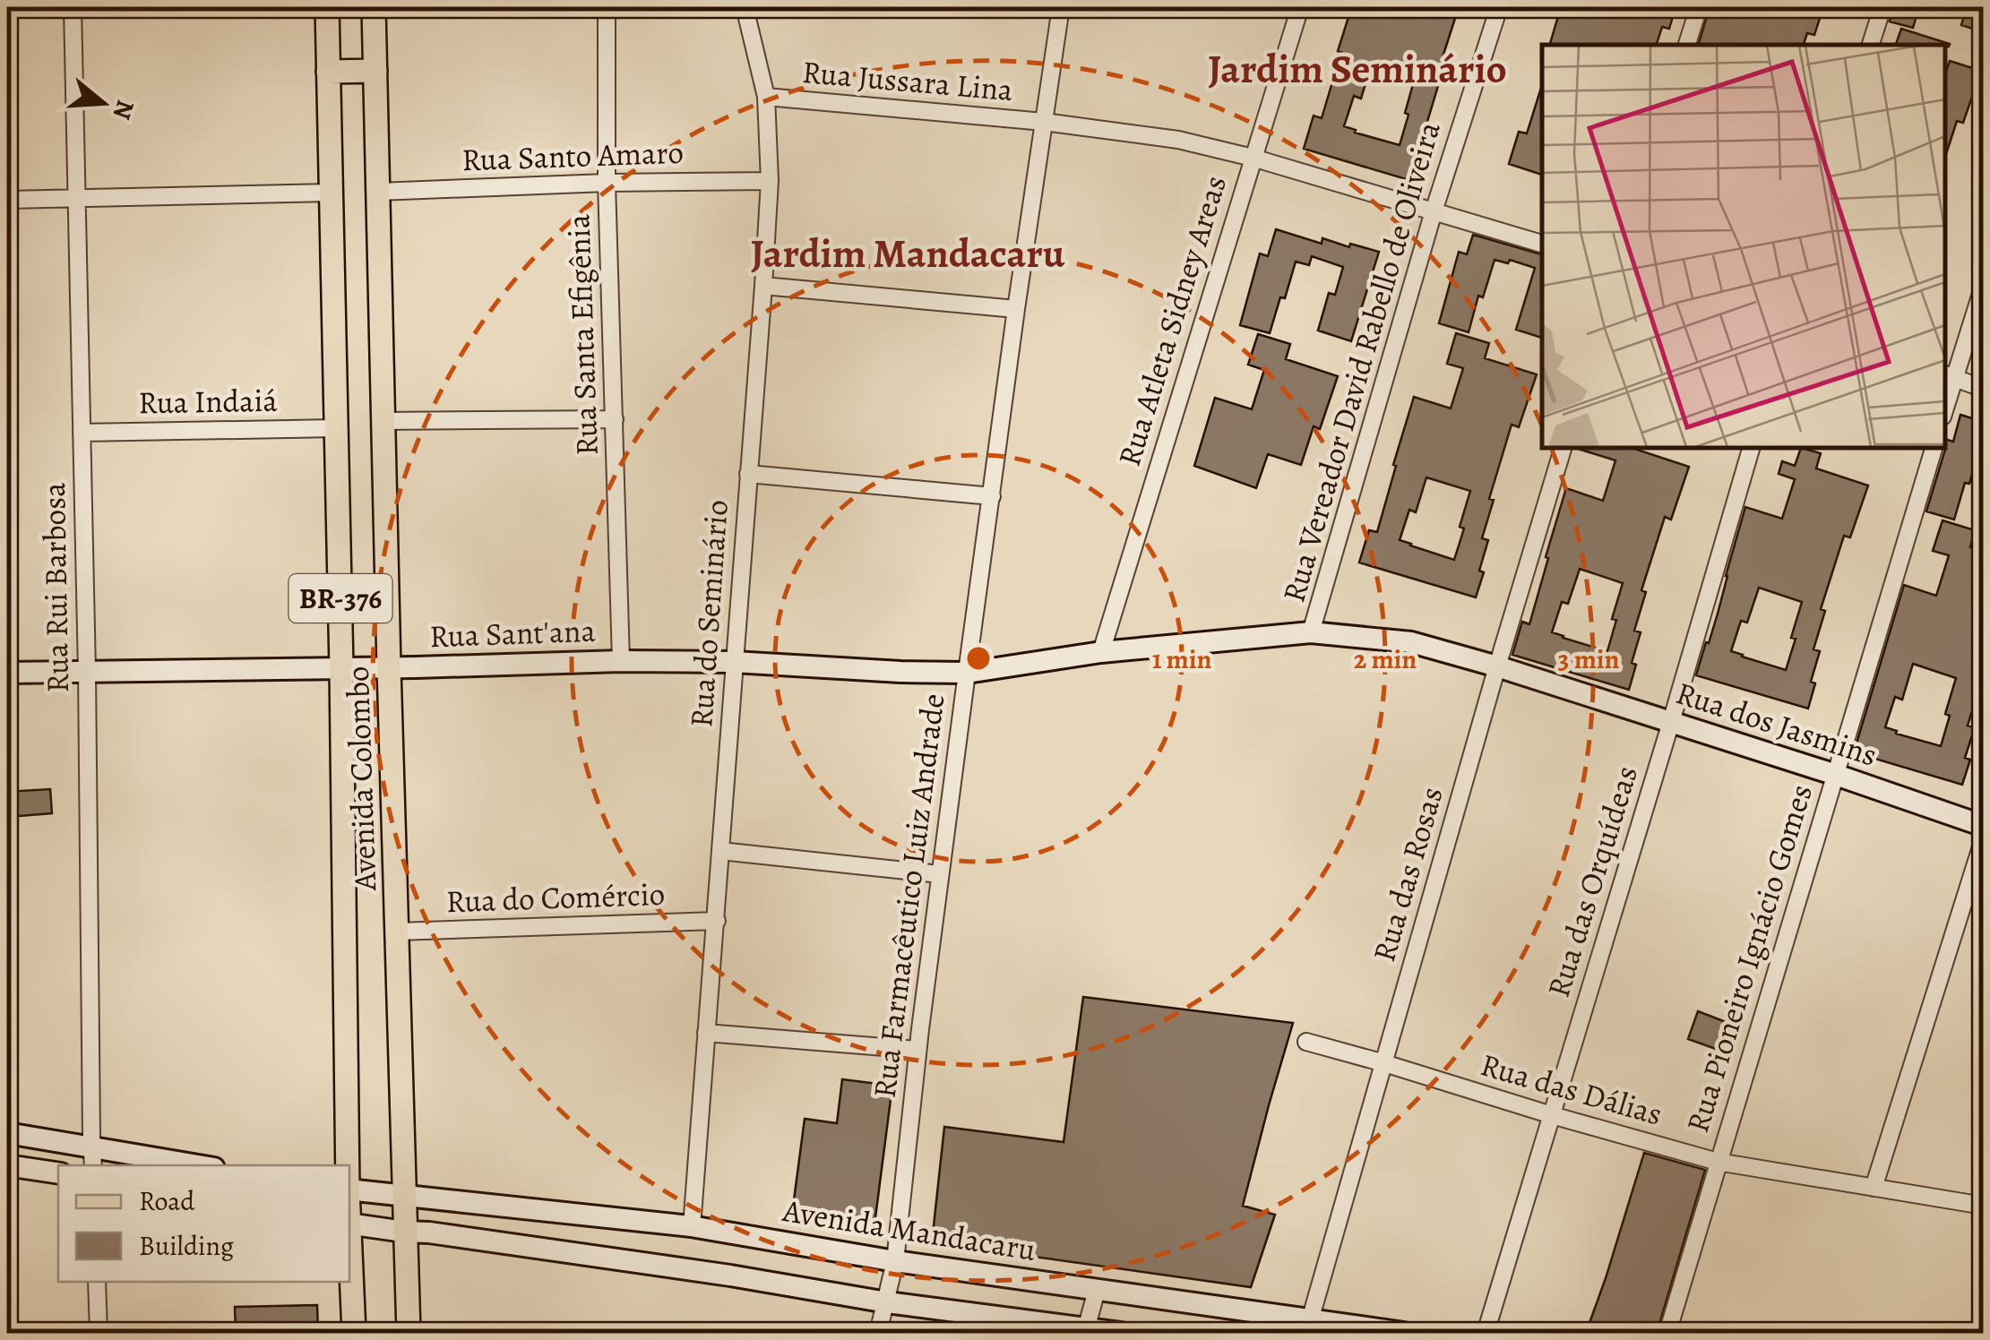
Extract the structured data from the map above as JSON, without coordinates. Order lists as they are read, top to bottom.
{
  "streets": {
    "main road": [
      "BR-376",
      "Rua Sant'ana",
      "Rua dos Jasmins",
      "Avenida Colombo",
      "Avenida Mandacaru"
    ],
    "street": [
      "Rua Jussara Lina",
      "Rua Santo Amaro",
      "Rua Atleta Sidney Areas",
      "Rua Santa Efigênia",
      "Rua Vereador David Rabello de Oliveira",
      "Rua Indaiá",
      "Rua Rui Barbosa",
      "Rua do Seminário",
      "Rua das Rosas",
      "Rua das Orquídeas",
      "Rua Farmacêutico Luiz Andrade",
      "Rua do Comércio",
      "Rua Pioneiro Ignácio Gomes",
      "Rua das Dálias"
    ]
  },
  "crossings": [
    ["Rua Jussara Lina", "Rua Atleta Sidney Areas"],
    ["Rua Jussara Lina", "Rua Vereador David Rabello de Oliveira"],
    ["Rua Jussara Lina", "Rua do Seminário"],
    ["Rua Jussara Lina", "Rua Farmacêutico Luiz Andrade"],
    ["Rua Santo Amaro", "Rua Santa Efigênia"],
    ["Rua Santo Amaro", "Rua do Seminário"],
    ["Rua Santo Amaro", "Avenida Colombo"],
    ["Rua Atleta Sidney Areas", "Rua dos Jasmins"],
    ["Rua Santa Efigênia", "Rua Sant'ana"],
    ["Rua Vereador David Rabello de Oliveira", "Rua dos Jasmins"],
    ["Rua Indaiá", "Rua Rui Barbosa"],
    ["Rua Indaiá", "Avenida Colombo"],
    ["Rua Rui Barbosa", "Rua Sant'ana"],
    ["Rua do Seminário", "Rua Sant'ana"],
    ["Rua do Seminário", "Rua do Comércio"],
    ["Rua do Seminário", "Avenida Mandacaru"],
    ["Rua Sant'ana", "Rua dos Jasmins"],
    ["Rua Sant'ana", "Avenida Colombo"],
    ["Rua Sant'ana", "Rua Farmacêutico Luiz Andrade"],
    ["Rua dos Jasmins", "Rua das Rosas"],
    ["Rua dos Jasmins", "Rua das Orquídeas"],
    ["Rua dos Jasmins", "Rua Farmacêutico Luiz Andrade"],
    ["Rua dos Jasmins", "Rua Pioneiro Ignácio Gomes"],
    ["Avenida Colombo", "Rua do Comércio"],
    ["Avenida Colombo", "Avenida Mandacaru"],
    ["Rua das Rosas", "Rua das Dálias"],
    ["Rua das Rosas", "Avenida Mandacaru"],
    ["Rua das Orquídeas", "Rua das Dálias"],
    ["Rua Farmacêutico Luiz Andrade", "Avenida Mandacaru"],
    ["Rua Pioneiro Ignácio Gomes", "Rua das Dálias"]
  ],
  "districts": ["Jardim Seminário", "Jardim Mandacaru"],
  "legend": ["Road", "Building"],
  "north": "right",
  "rings": ["1 min", "2 min", "3 min"]
}
